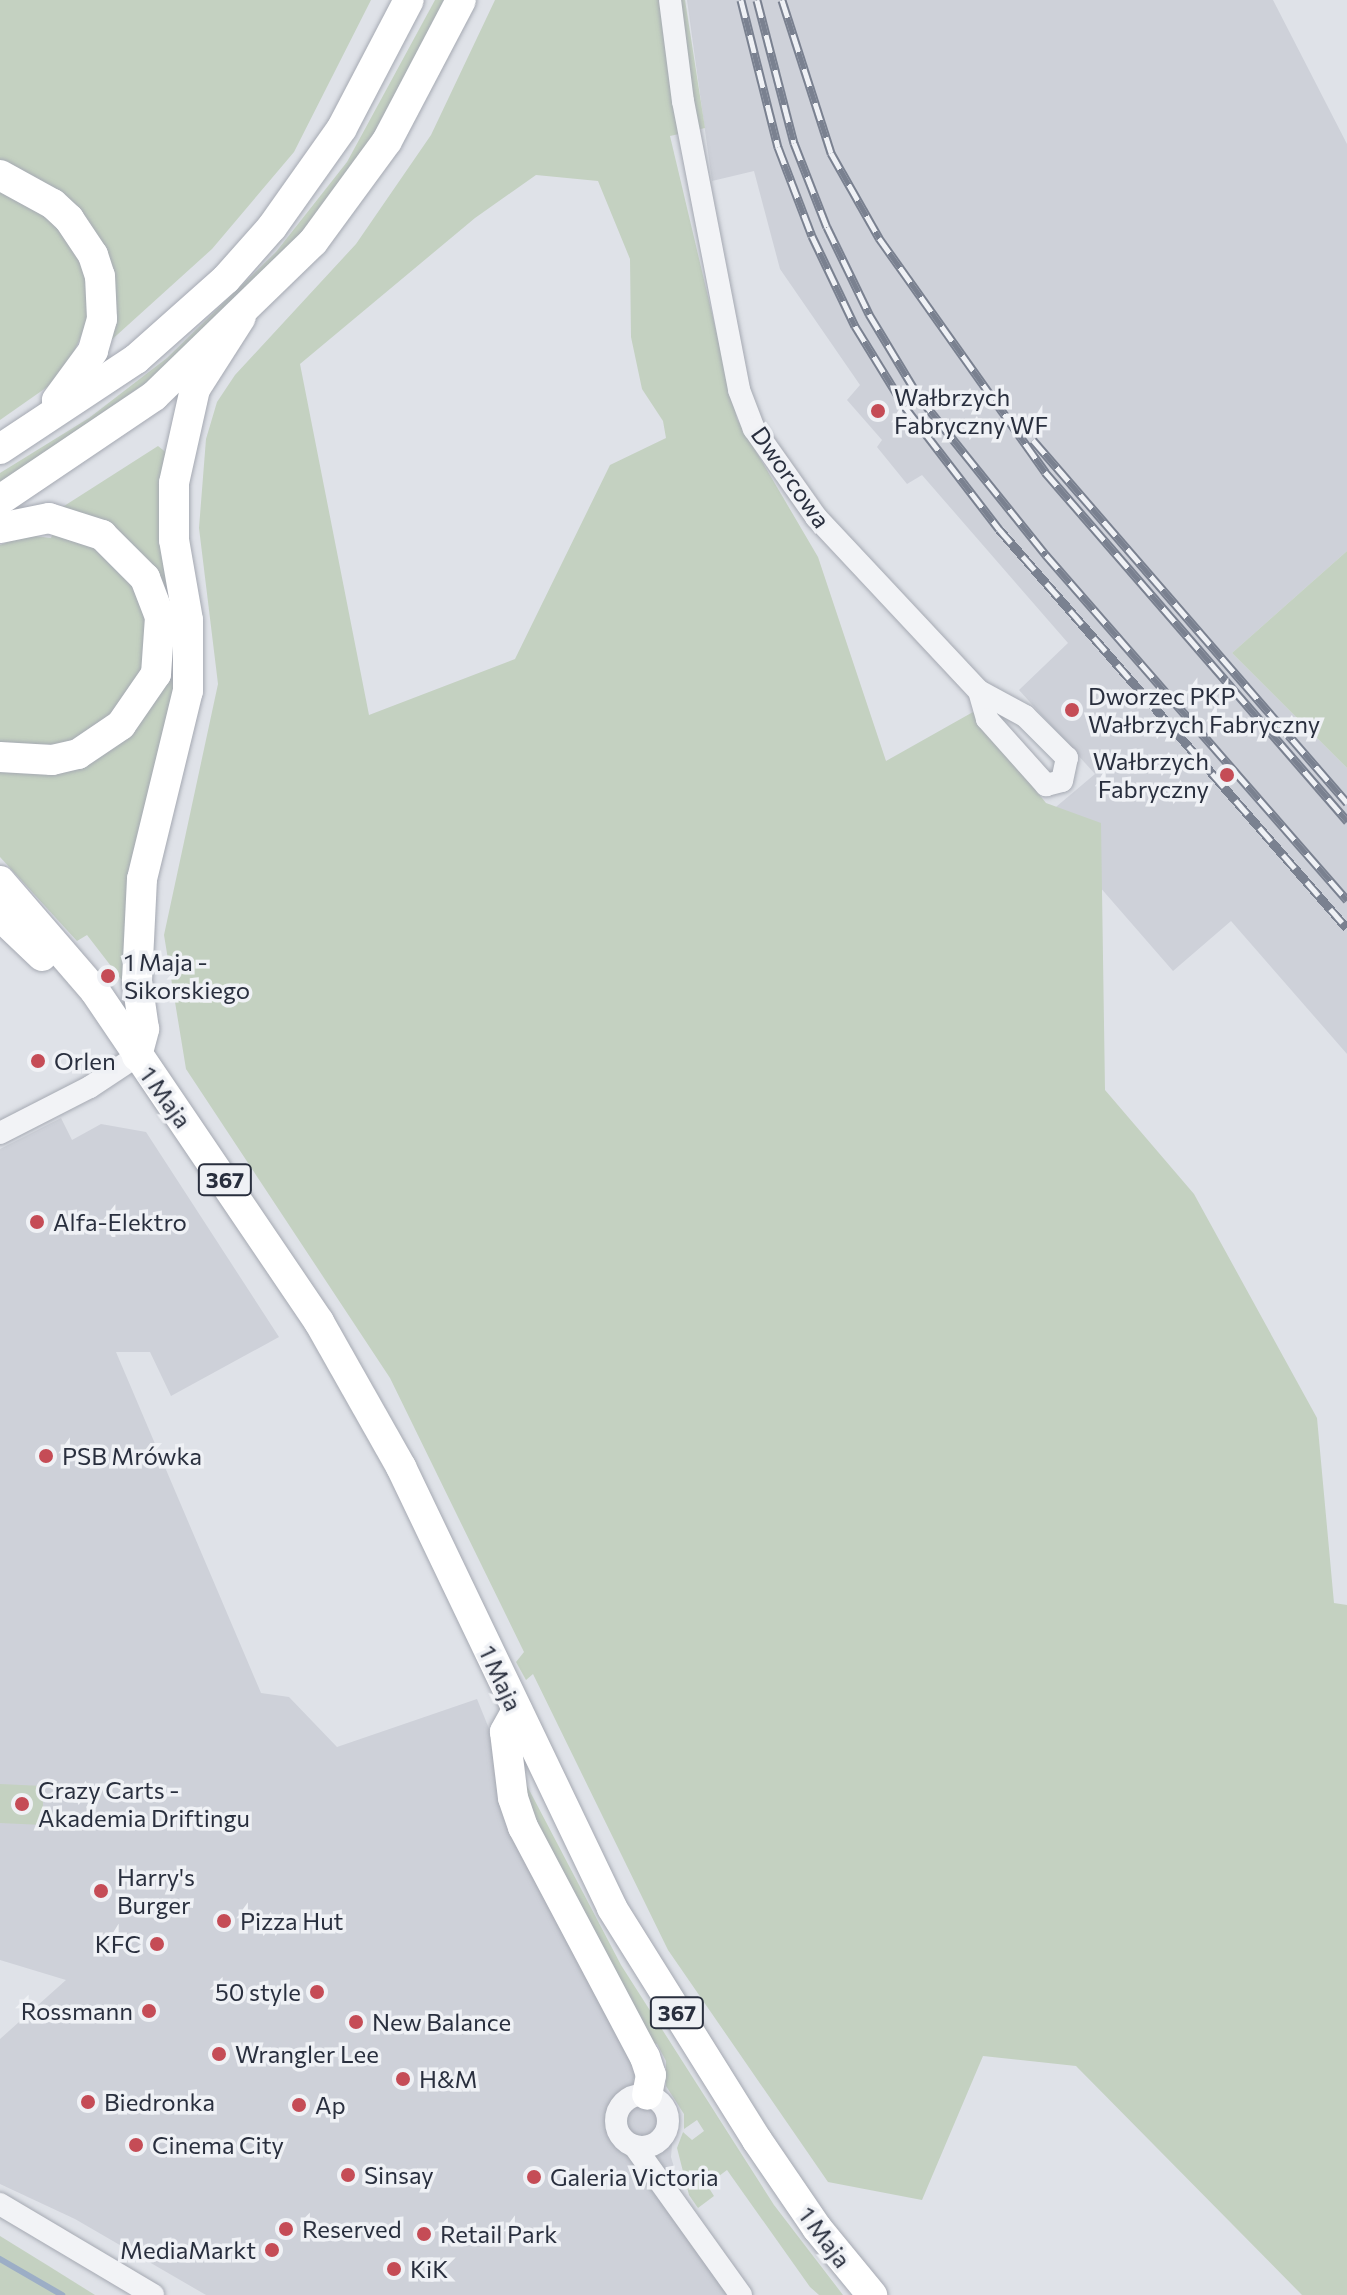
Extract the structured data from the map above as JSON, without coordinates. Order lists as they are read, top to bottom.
{
  "streets": {
    "main road": ["1 Maja", "367"],
    "street": ["Dworcowa"]
  },
  "places": [
    "Wałbrzych Fabryczny WF",
    "Dworzec PKP Wałbrzych Fabryczny",
    "Wałbrzych Fabryczny",
    "1 Maja - Sikorskiego",
    "Orlen",
    "Alfa-Elektro",
    "PSB Mrówka",
    "Crazy Carts - Akademia Driftingu",
    "Harry's Burger",
    "Pizza Hut",
    "KFC",
    "50 style",
    "Rossmann",
    "New Balance",
    "Wrangler Lee",
    "H&M",
    "Biedronka",
    "Ap",
    "Cinema City",
    "Sinsay",
    "Galeria Victoria",
    "Reserved",
    "Retail Park",
    "MediaMarkt",
    "KiK"
  ]
}
